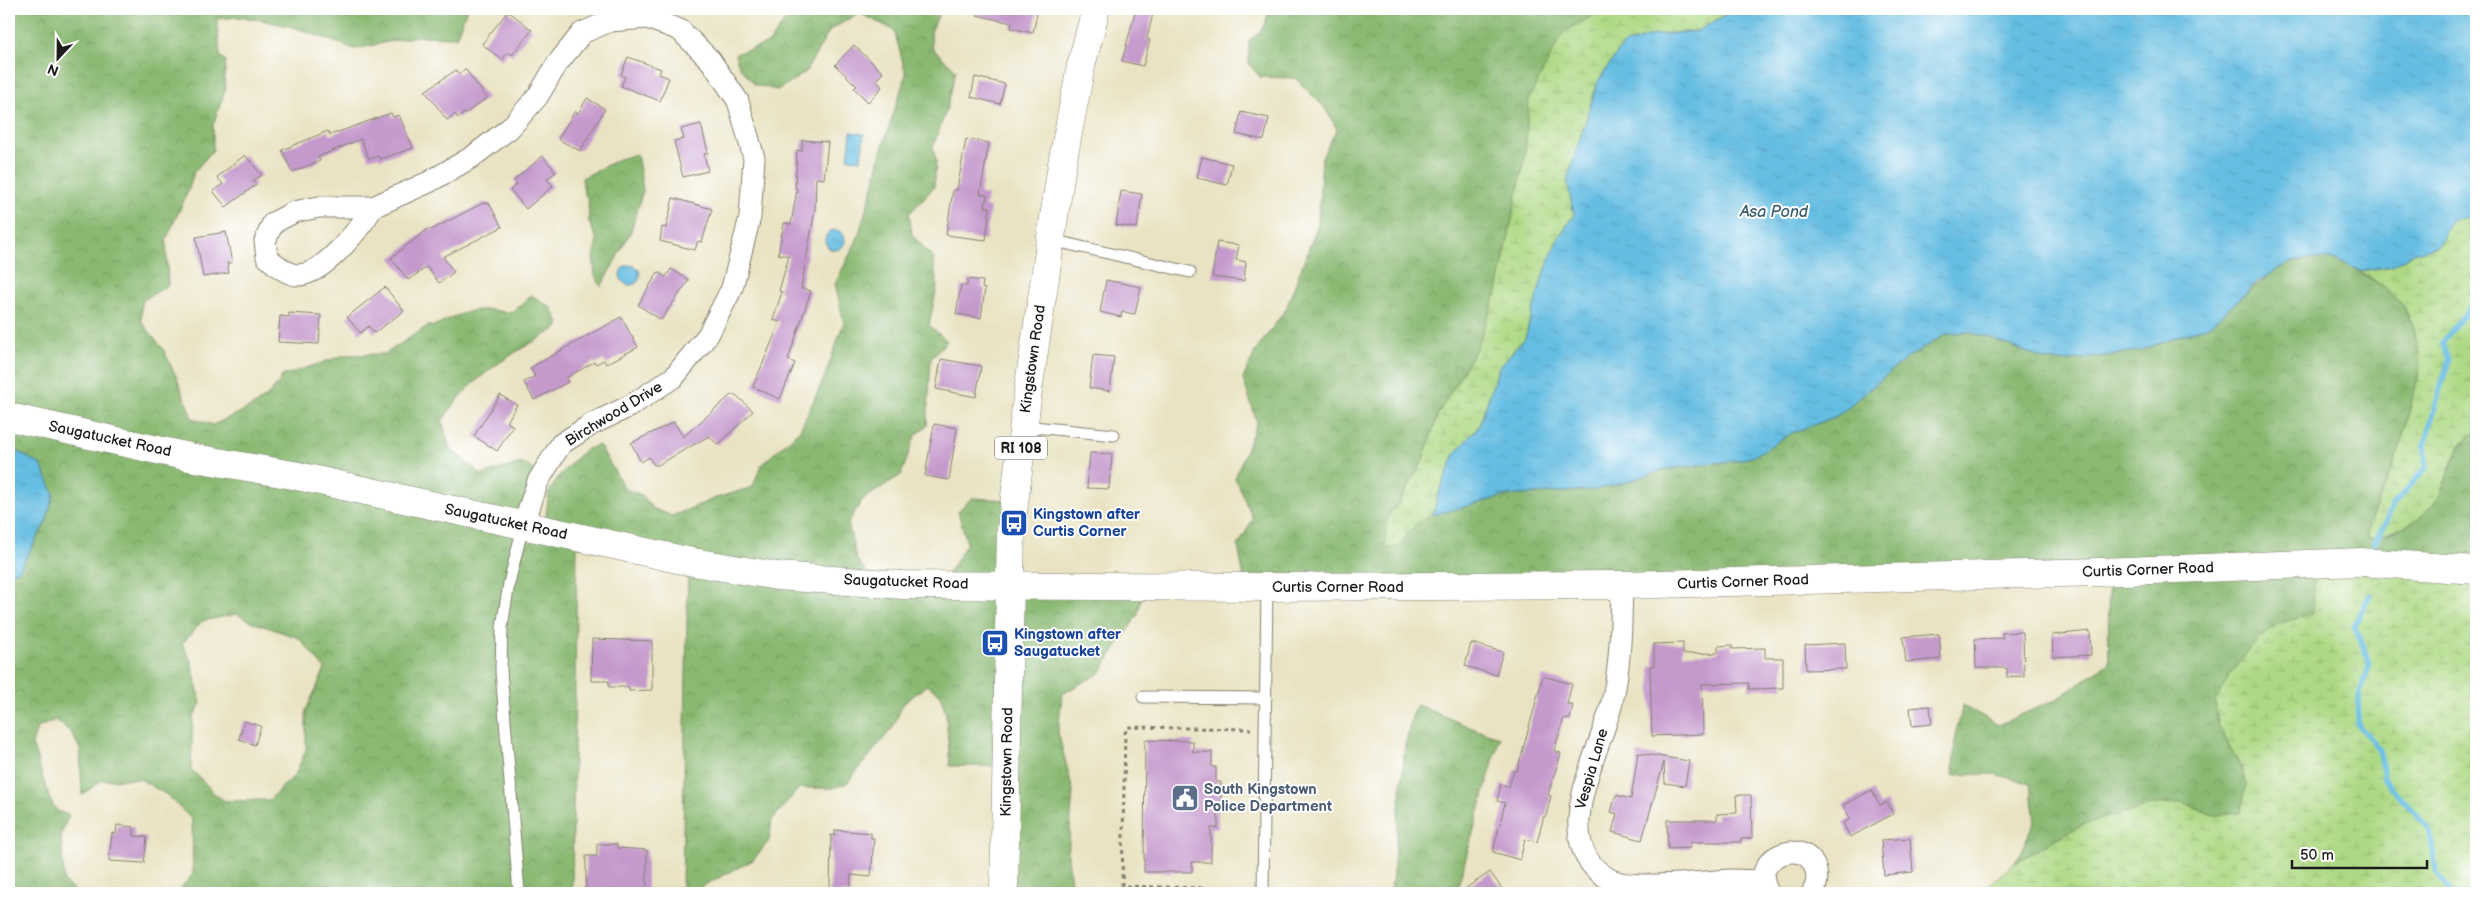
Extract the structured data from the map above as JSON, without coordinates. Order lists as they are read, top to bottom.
{
  "streets": {
    "street": [
      "Kingstown Road",
      "Birchwood Drive",
      "Saugatucket Road",
      "RI 108",
      "Curtis Corner Road",
      "Vespia Lane"
    ]
  },
  "crossings": [
    ["Kingstown Road", "Saugatucket Road"],
    ["Kingstown Road", "Curtis Corner Road"],
    ["Birchwood Drive", "Saugatucket Road"],
    ["Saugatucket Road", "Curtis Corner Road"],
    ["Curtis Corner Road", "Vespia Lane"]
  ],
  "water": ["Asa Pond"],
  "places": {
    "bus stop": ["Kingstown after Curtis Corner", "Kingstown after Saugatucket"],
    "public building": ["South Kingstown Police Department"]
  },
  "scale_bar": "50 m",
  "north": "bottom"
}
